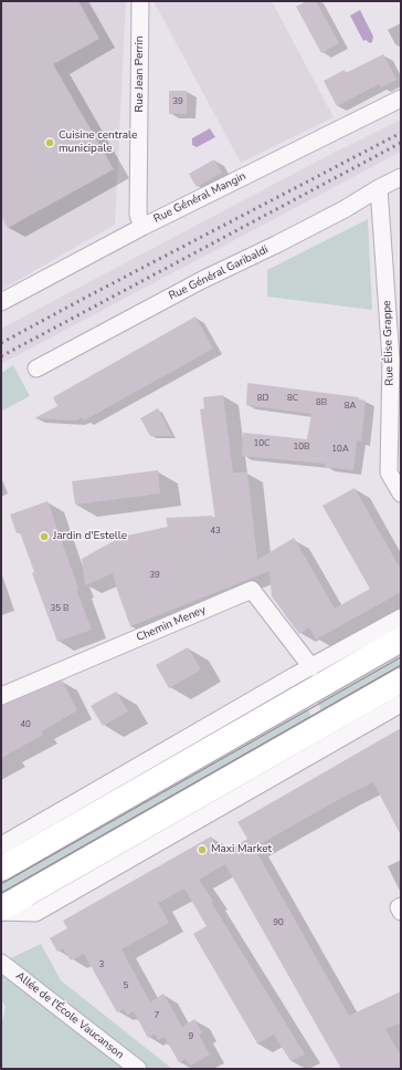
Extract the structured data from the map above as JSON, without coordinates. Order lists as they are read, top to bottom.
{
  "streets": {
    "street": [
      "Rue Jean Perrin",
      "Rue Général Mangin",
      "Rue Général Garibaldi",
      "Rue Élise Grappe",
      "Chemin Meney",
      "Allée de l'École Vaucanson"
    ]
  },
  "crossings": [
    ["Rue Jean Perrin", "Rue Général Mangin"],
    ["Rue Général Garibaldi", "Rue Élise Grappe"]
  ],
  "places": ["Cuisine centrale municipale", "Jardin d'Estelle", "Maxi Market"],
  "house_numbers": [
    "39",
    "8D",
    "8C",
    "8B",
    "8A",
    "10C",
    "10B",
    "10A",
    "43",
    "39",
    "35 B",
    "40",
    "90",
    "3",
    "5",
    "7",
    "9"
  ]
}
